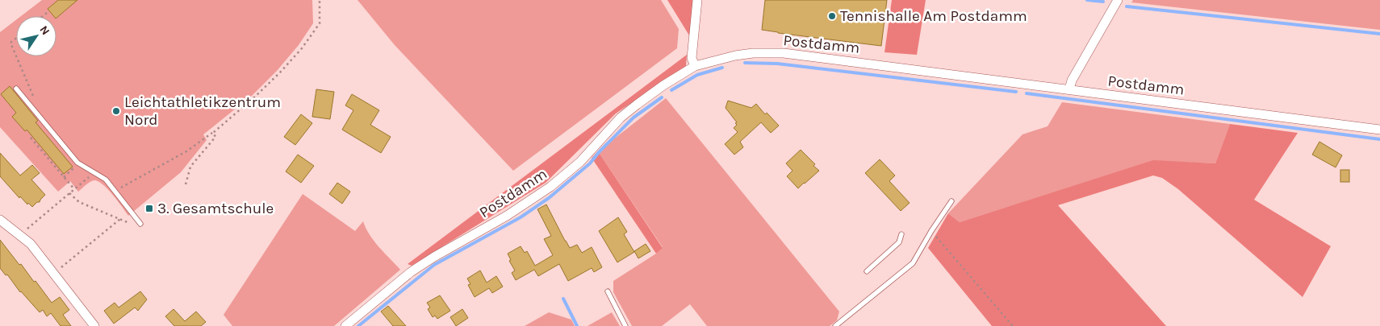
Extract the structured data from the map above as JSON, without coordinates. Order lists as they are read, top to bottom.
{
  "streets": {
    "street": ["Postdamm"]
  },
  "places": {
    "other": ["Tennishalle Am Postdamm", "Leichtathletikzentrum Nord"],
    "transit": ["3. Gesamtschule"]
  },
  "north": "top right"
}
